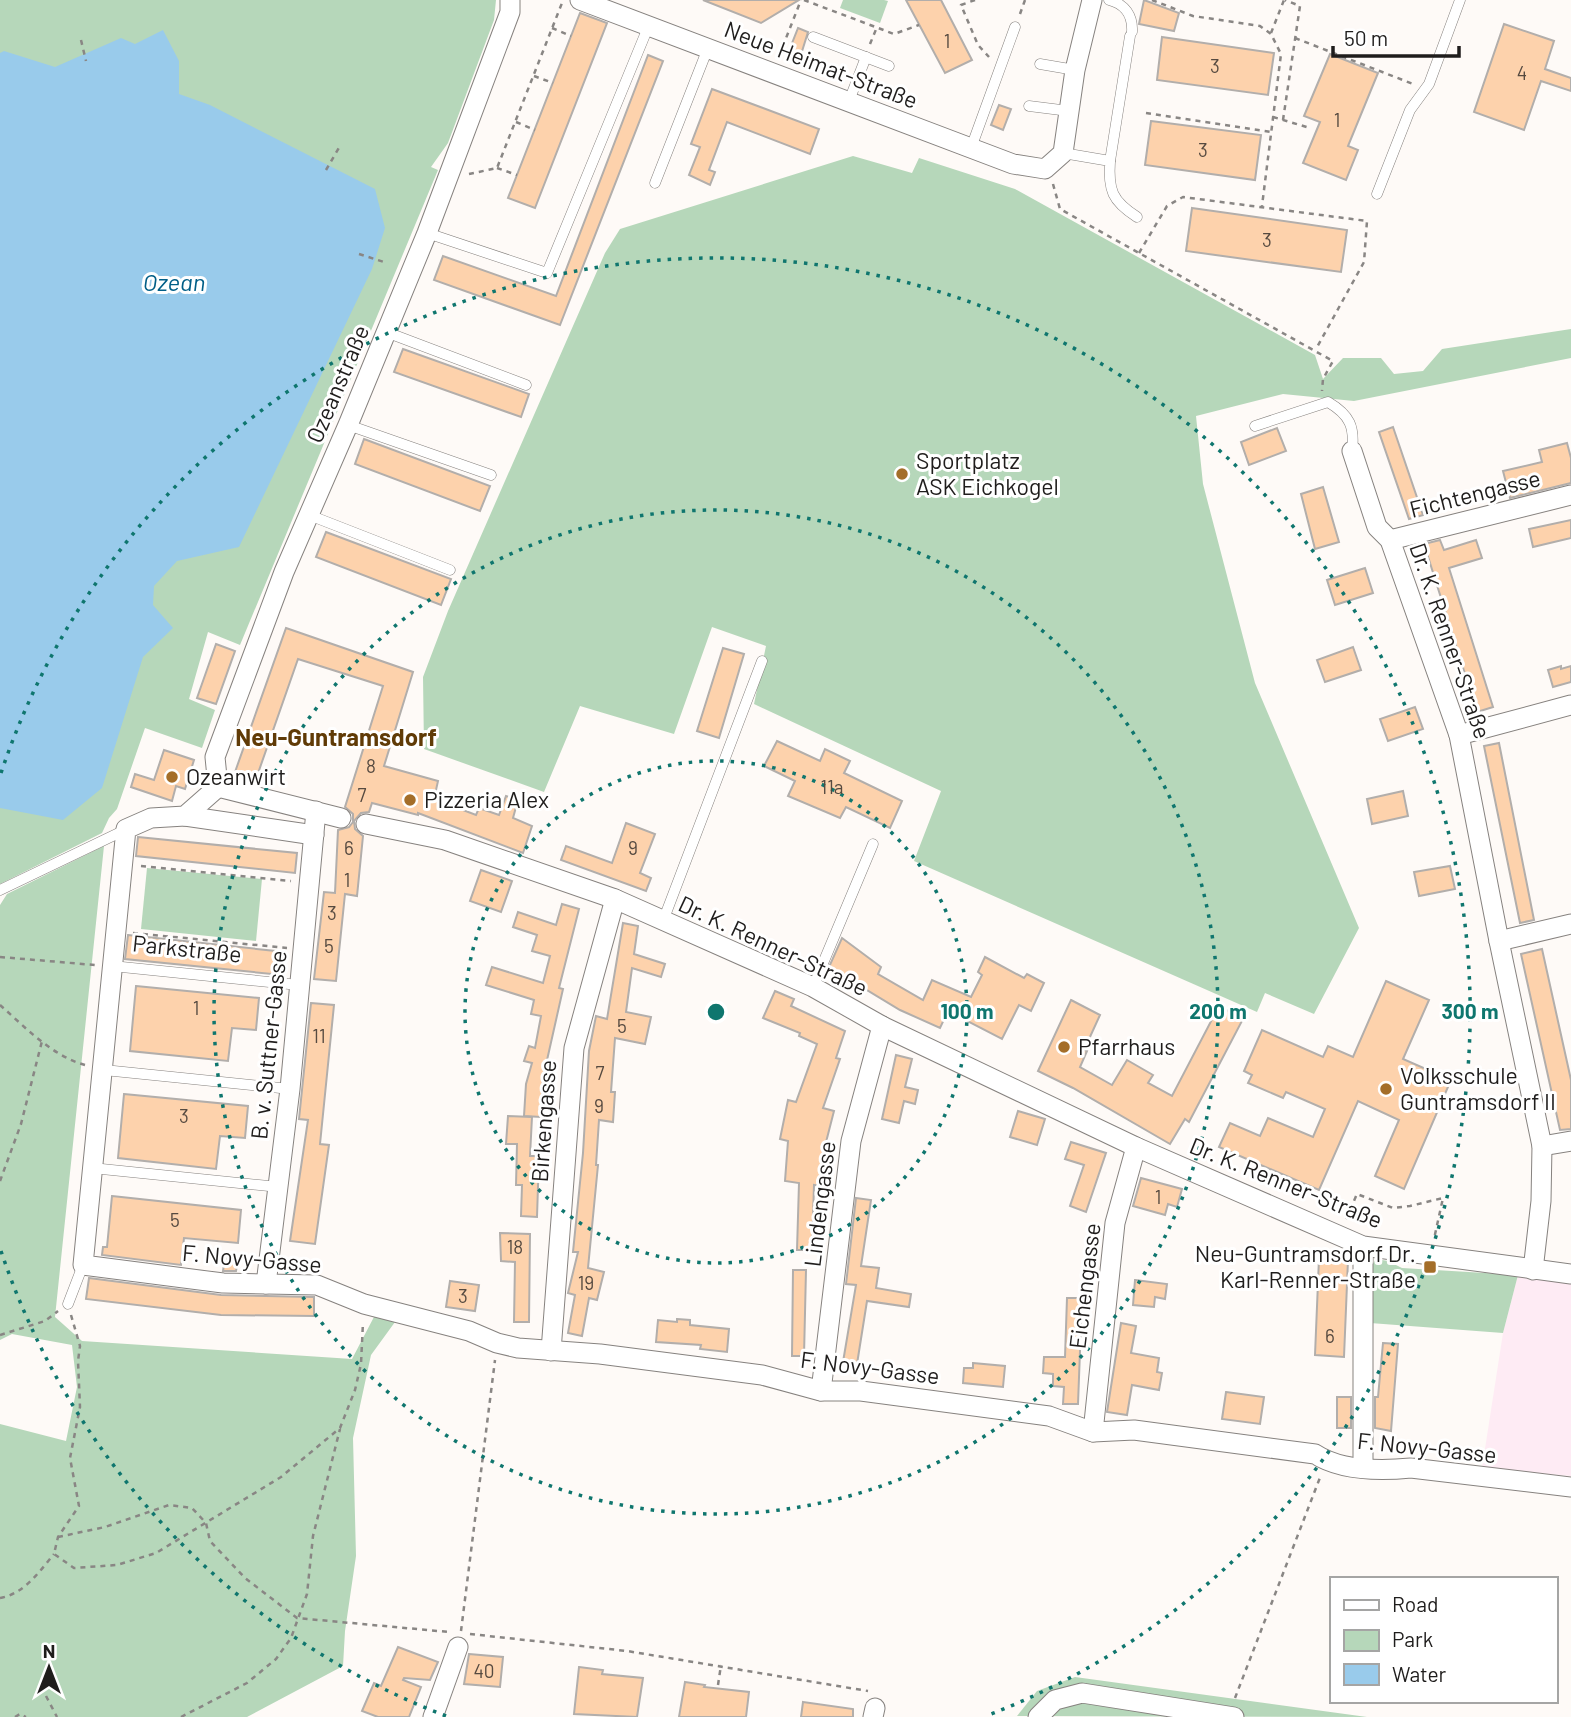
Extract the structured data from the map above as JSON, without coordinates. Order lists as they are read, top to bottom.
{
  "streets": {
    "street": [
      "Neue Heimat-Straße",
      "Ozeanstraße",
      "Fichtengasse",
      "Dr. K. Renner-Straße",
      "Parkstraße",
      "B. v. Suttner-Gasse",
      "Birkengasse",
      "Lindengasse",
      "F. Novy-Gasse",
      "Eichengasse"
    ]
  },
  "crossings": [
    ["Fichtengasse", "Dr. K. Renner-Straße"],
    ["Dr. K. Renner-Straße", "Birkengasse"],
    ["Dr. K. Renner-Straße", "Lindengasse"],
    ["Dr. K. Renner-Straße", "Eichengasse"],
    ["Parkstraße", "B. v. Suttner-Gasse"],
    ["Parkstraße", "F. Novy-Gasse"],
    ["B. v. Suttner-Gasse", "F. Novy-Gasse"],
    ["Birkengasse", "F. Novy-Gasse"],
    ["Lindengasse", "F. Novy-Gasse"],
    ["F. Novy-Gasse", "Eichengasse"]
  ],
  "districts": ["Neu-Guntramsdorf"],
  "water": ["Ozean"],
  "places": {
    "other": [
      "Sportplatz ASK Eichkogel",
      "Ozeanwirt",
      "Pizzeria Alex",
      "Pfarrhaus",
      "Volksschule Guntramsdorf II"
    ],
    "transit": ["Neu-Guntramsdorf Dr. Karl-Renner-Straße"]
  },
  "house_numbers": [
    "1",
    "3",
    "4",
    "1",
    "3",
    "3",
    "8",
    "11a",
    "7",
    "6",
    "9",
    "1",
    "3",
    "5",
    "1",
    "5",
    "11",
    "7",
    "9",
    "3",
    "1",
    "5",
    "18",
    "19",
    "3",
    "6",
    "40"
  ],
  "legend": ["Road", "Park", "Water"],
  "scale_bar": "50 m",
  "north": "top",
  "rings": ["100 m", "200 m", "300 m"]
}
